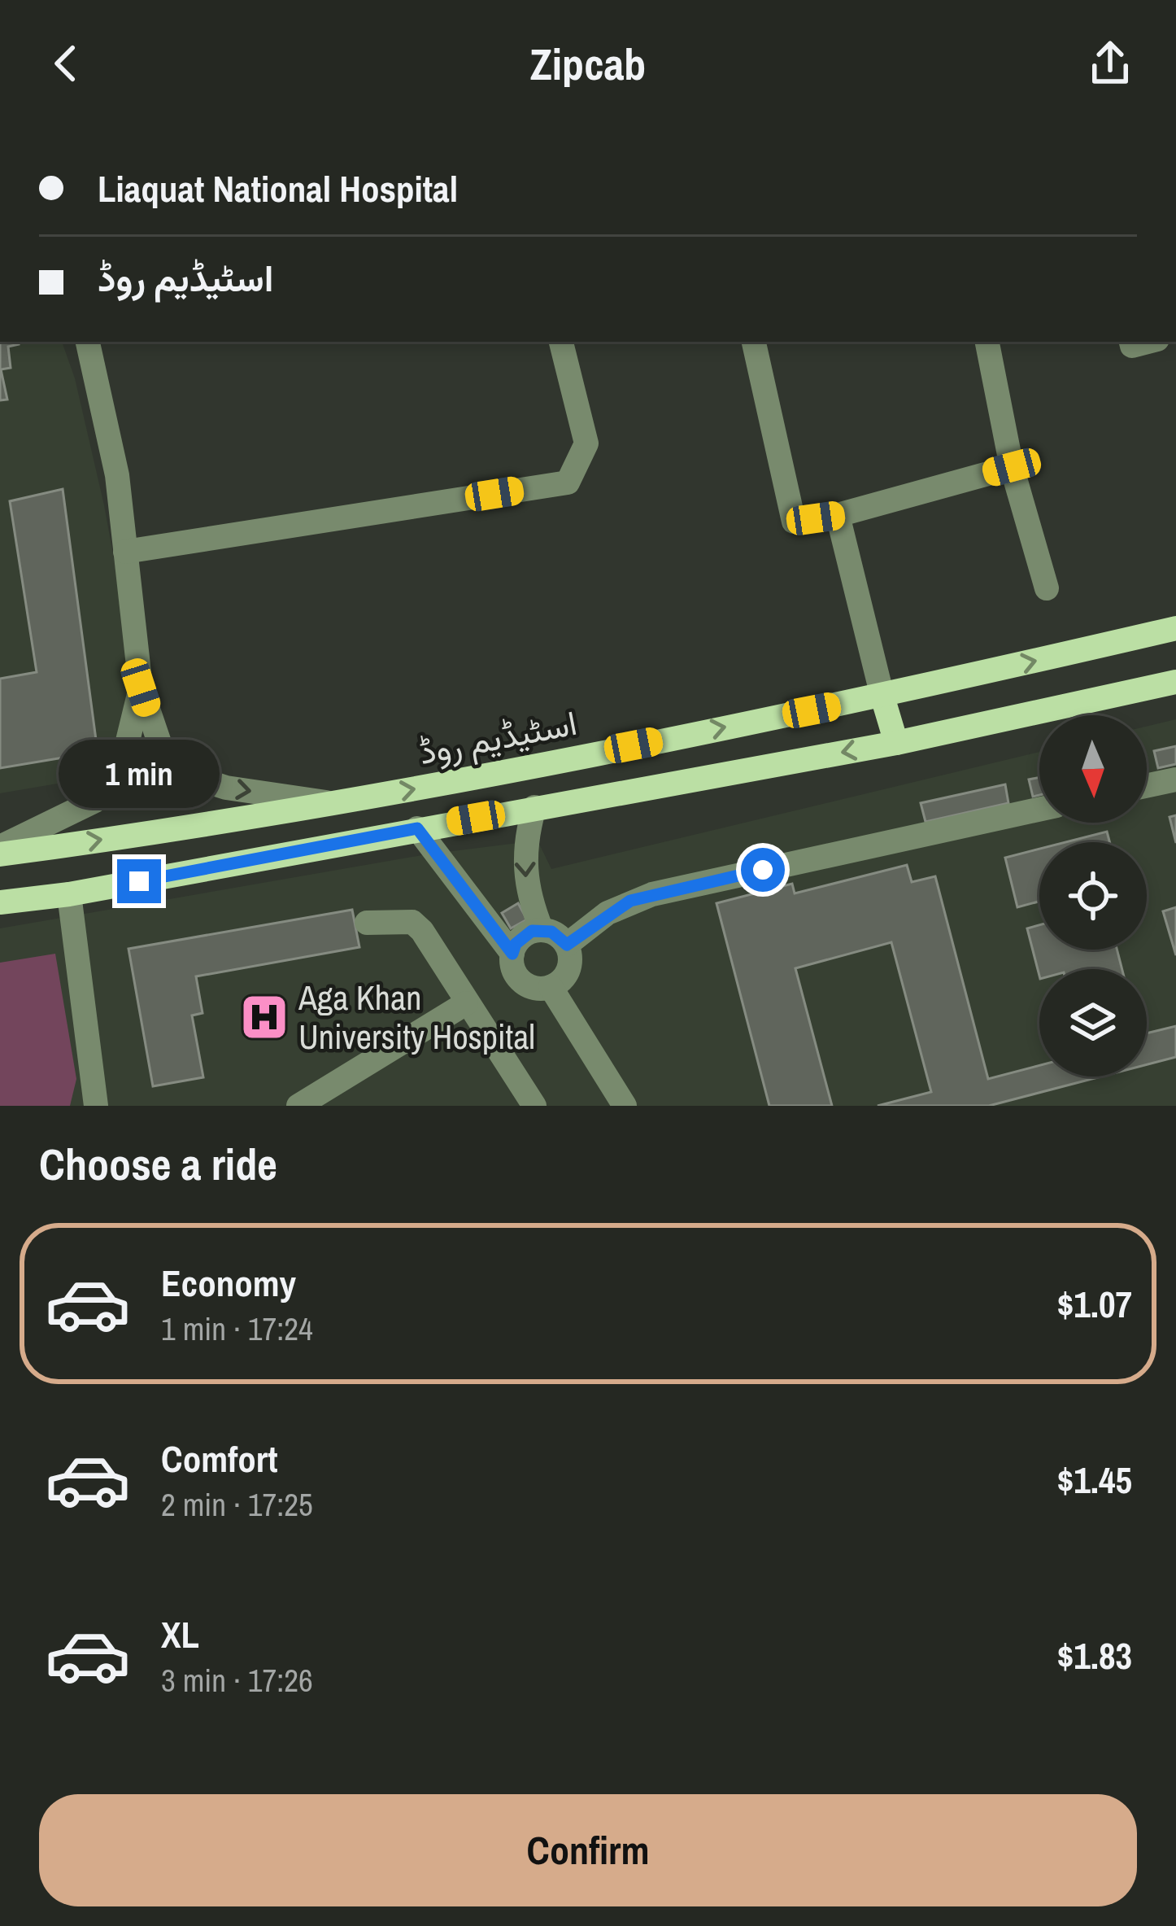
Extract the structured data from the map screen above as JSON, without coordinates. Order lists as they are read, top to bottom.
{
  "streets": {
    "main road": ["اسٹیڈیم روڈ"]
  },
  "places": {
    "hospital": ["Aga Khan University Hospital"]
  },
  "north": "bottom",
  "page": {
    "header": "Zipcab",
    "banner": ["Liaquat National Hospital", "اسٹیڈیم روڈ"],
    "bubble": "1 min",
    "heading": "Choose a ride",
    "list": [
      {
        "name": "Economy",
        "note": "1 min · 17:24",
        "value": "$1.07"
      },
      {
        "name": "Comfort",
        "note": "2 min · 17:25",
        "value": "$1.45"
      },
      {
        "name": "XL",
        "note": "3 min · 17:26",
        "value": "$1.83"
      }
    ],
    "buttons": "Confirm"
  }
}
